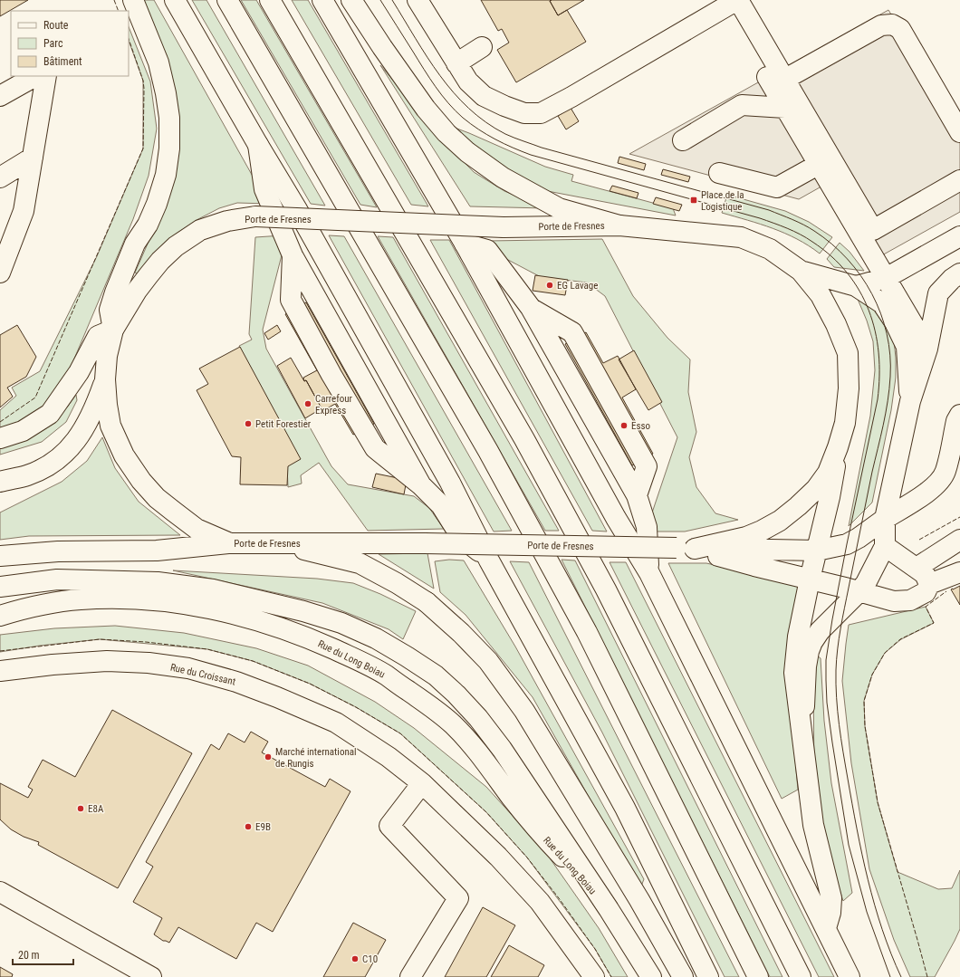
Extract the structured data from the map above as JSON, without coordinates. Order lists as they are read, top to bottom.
{
  "streets": {
    "main road": ["Porte de Fresnes", "Rue du Long Boiau", "Rue du Croissant"]
  },
  "places": {
    "transit": ["Place de la Logistique"],
    "other": [
      "EG Lavage",
      "Carrefour Express",
      "Petit Forestier",
      "Esso",
      "Marché international de Rungis",
      "E8A",
      "E9B",
      "C10"
    ]
  },
  "legend": ["Route", "Parc", "Bâtiment"],
  "scale_bar": "20 m"
}
